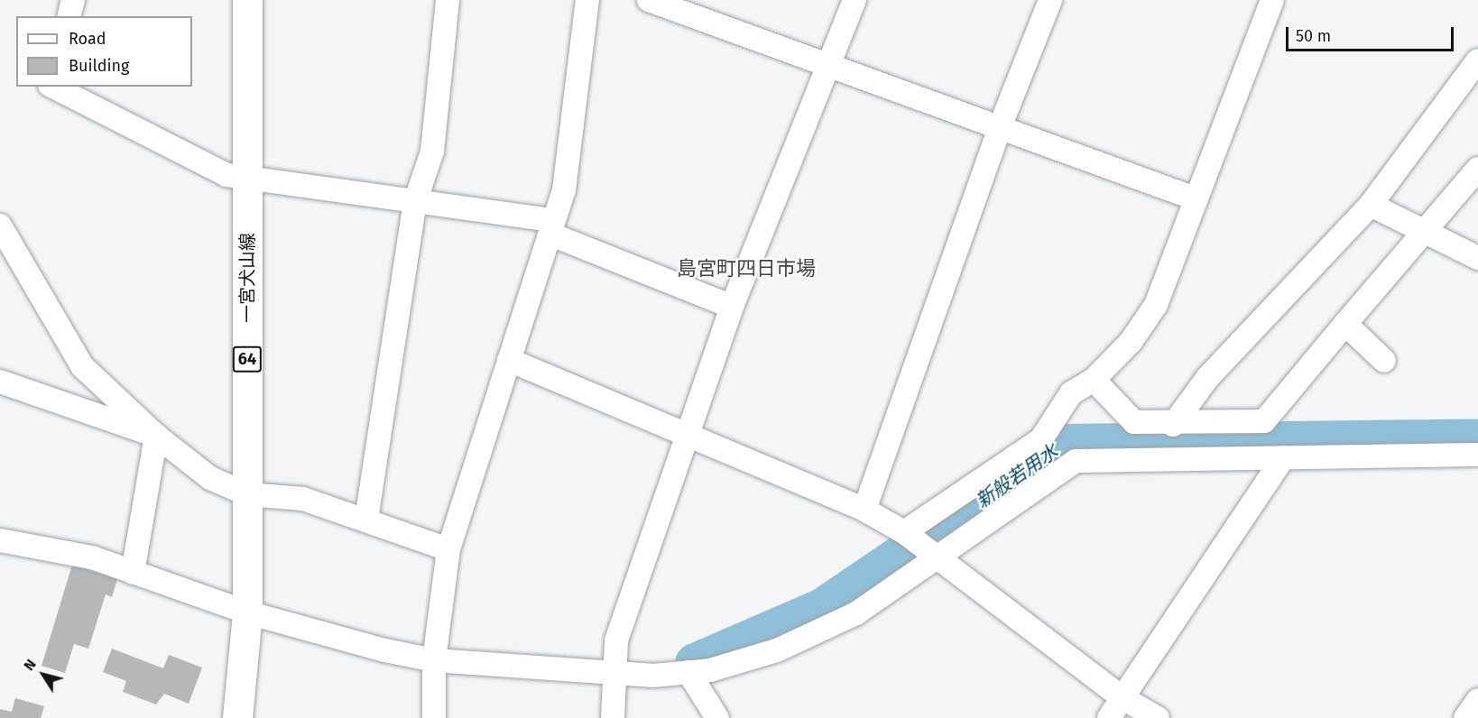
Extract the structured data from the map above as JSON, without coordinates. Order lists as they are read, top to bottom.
{
  "streets": {
    "main road": ["一宮犬山線", "64"]
  },
  "districts": ["島宮町四日市場"],
  "water": ["新般若用水"],
  "legend": ["Road", "Building"],
  "scale_bar": "50 m",
  "north": "top left"
}
